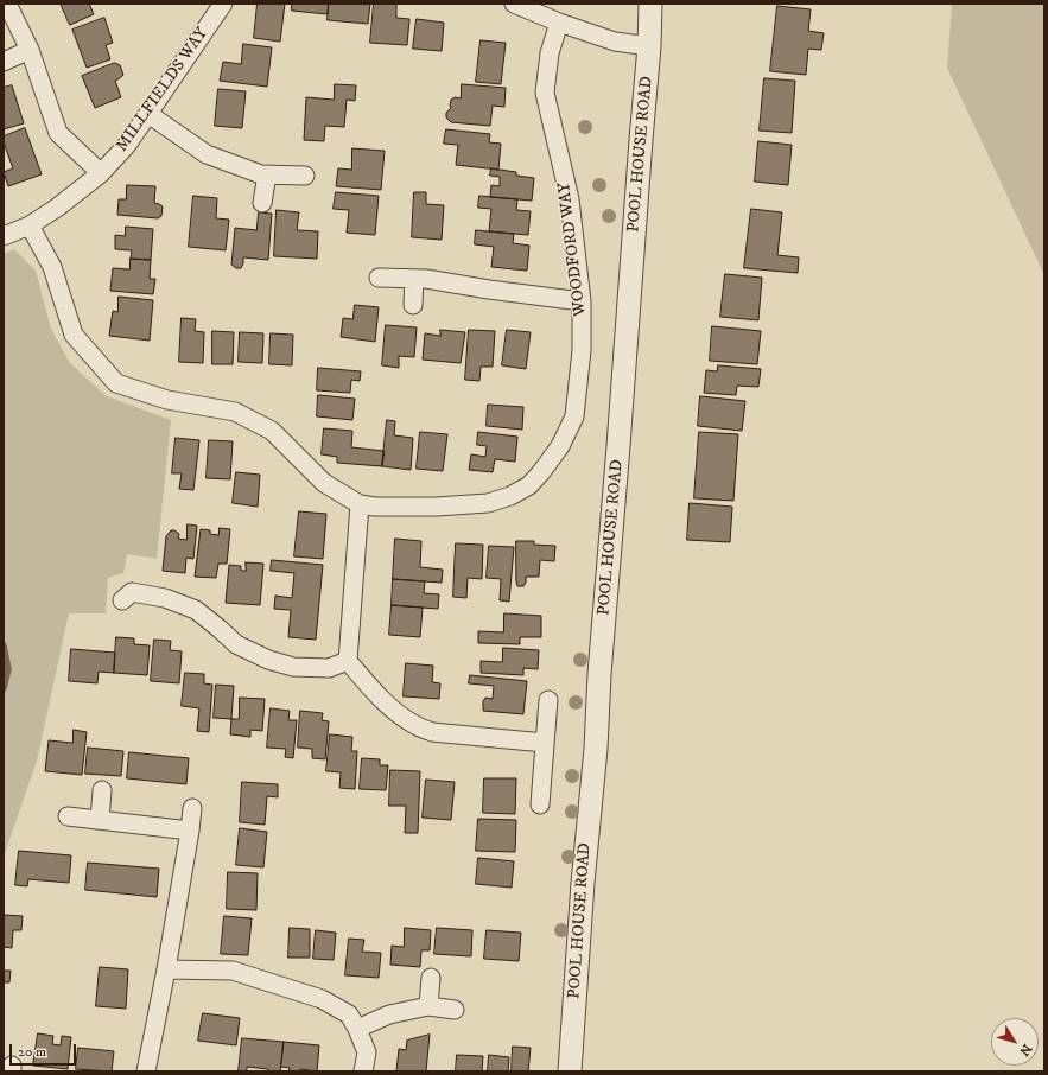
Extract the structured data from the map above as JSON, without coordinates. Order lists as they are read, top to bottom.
{
  "streets": {
    "street": ["MILLFIELDS WAY", "POOL HOUSE ROAD", "WOODFORD WAY"]
  },
  "crossings": [
    ["MILLFIELDS WAY", "WOODFORD WAY"]
  ],
  "scale_bar": "20 m",
  "north": "bottom right"
}
